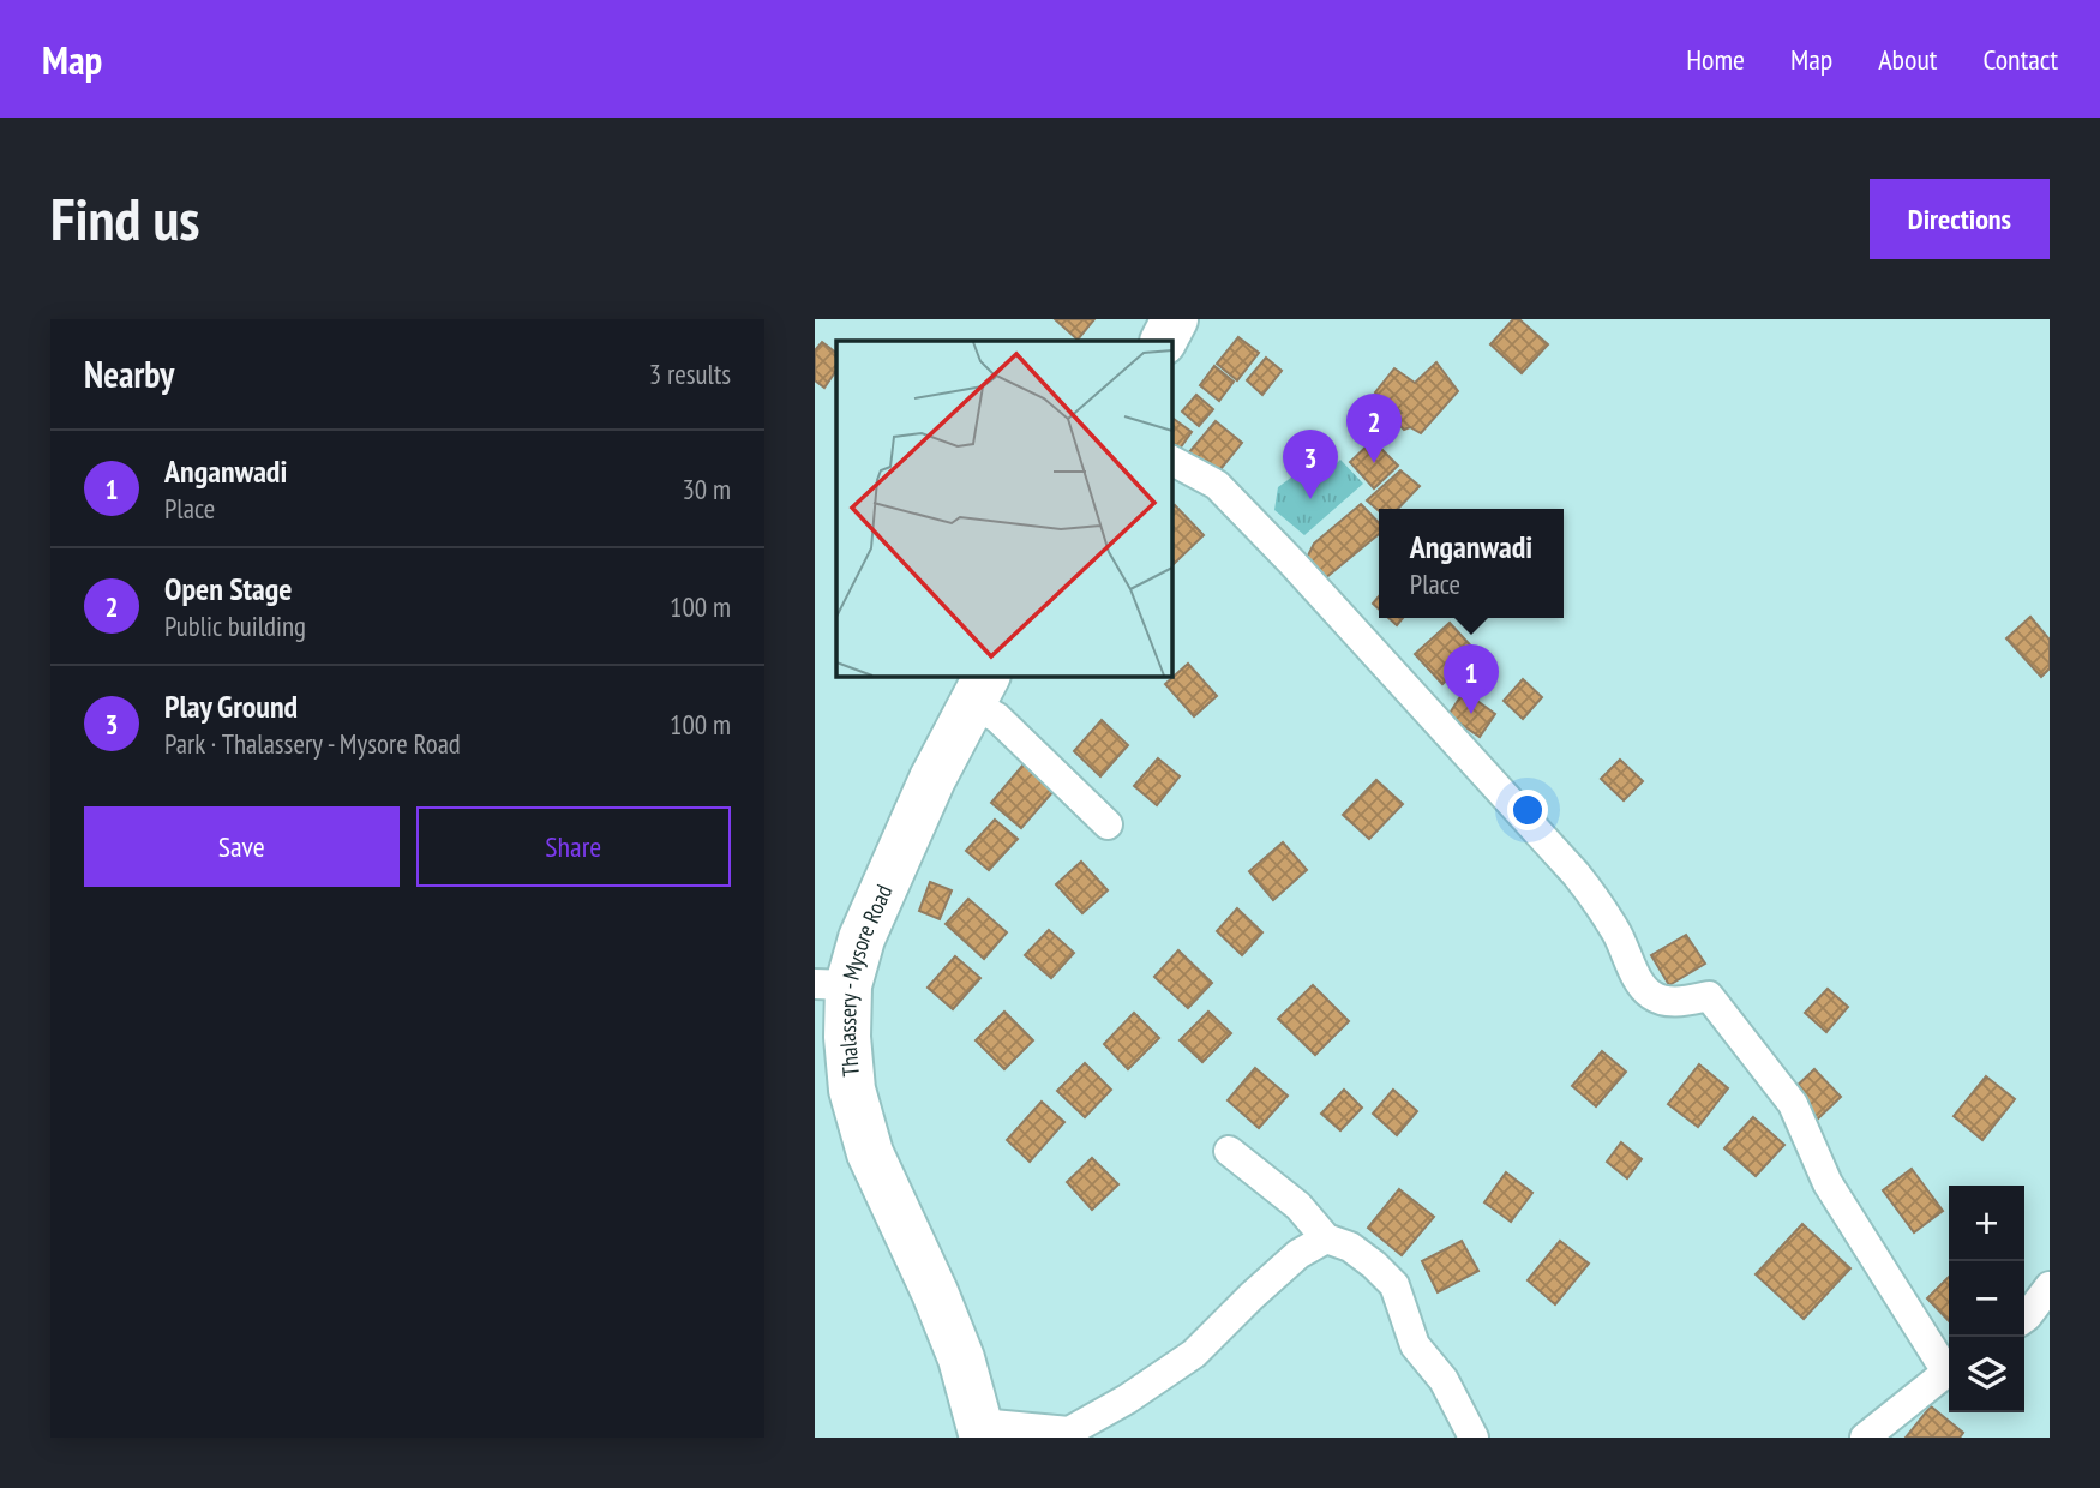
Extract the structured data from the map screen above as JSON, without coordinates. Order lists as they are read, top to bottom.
{
  "streets": {
    "main road": ["Thalassery - Mysore Road"]
  },
  "page": {
    "header": "Map",
    "nav": [
      "Home",
      "Map",
      "About",
      "Contact"
    ],
    "buttons": [
      "Directions",
      ["Save", "Share"]
    ],
    "title": "Find us",
    "heading": ["Nearby", "3 results"],
    "pins": ["2", "3", "1"],
    "list": [
      {
        "mark": "1",
        "name": "Anganwadi",
        "note": "Place",
        "value": "30 m"
      },
      {
        "mark": "2",
        "name": "Open Stage",
        "note": "Public building",
        "value": "100 m"
      },
      {
        "mark": "3",
        "name": "Play Ground",
        "note": "Park · Thalassery - Mysore Road",
        "value": "100 m"
      }
    ],
    "popup": ["Anganwadi", "Place"],
    "map_buttons": ["+", "−"]
  }
}
